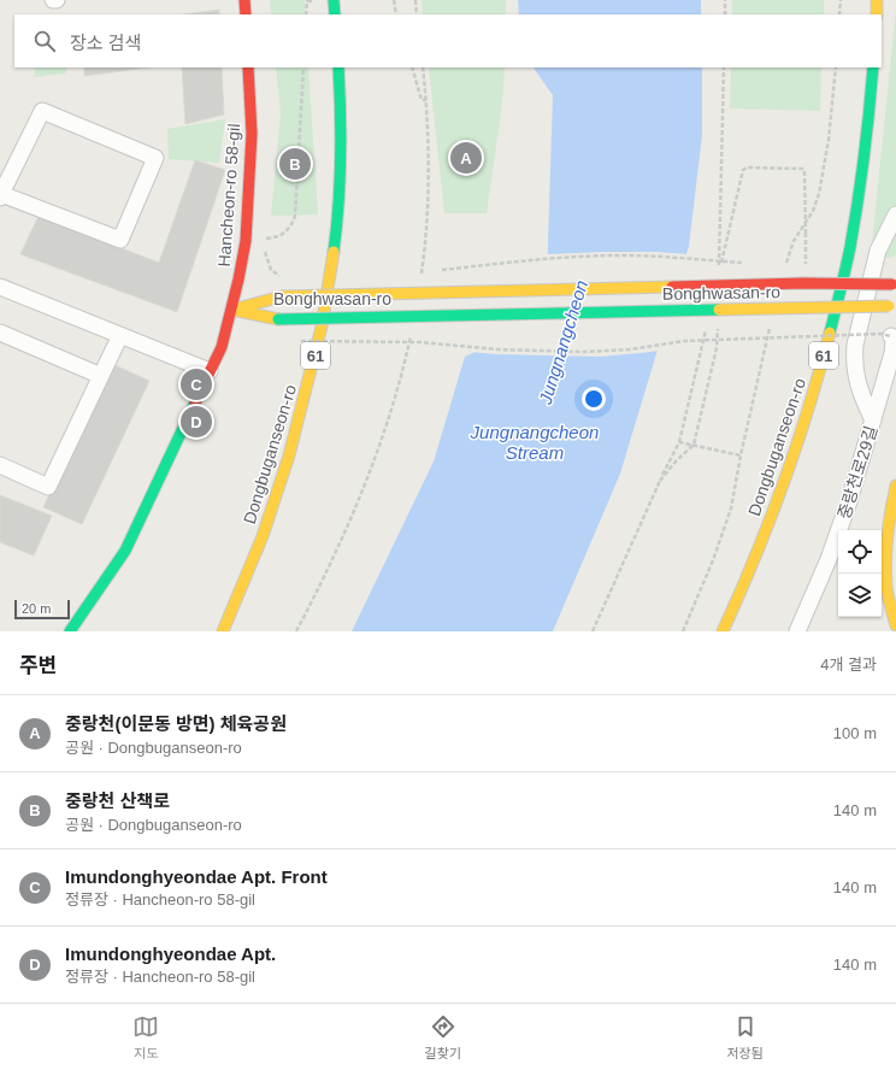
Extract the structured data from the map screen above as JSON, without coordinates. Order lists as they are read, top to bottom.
{
  "streets": {
    "main road": [
      "Hancheon-ro 58-gil",
      "Bonghwasan-ro",
      "61",
      "Dongbuganseon-ro"
    ],
    "street": ["중랑천로29길"]
  },
  "crossings": [
    ["Hancheon-ro 58-gil", "Bonghwasan-ro"]
  ],
  "water": ["Jungnangcheon", "Jungnangcheon Stream"],
  "scale_bar": "20 m",
  "page": {
    "search": "장소 검색",
    "pins": [
      "A",
      "B",
      "C",
      "D"
    ],
    "scale": "20 m",
    "heading": ["주변", "4개 결과"],
    "list": [
      {
        "mark": "A",
        "name": "중랑천(이문동 방면) 체육공원",
        "note": "공원 · Dongbuganseon-ro",
        "value": "100 m"
      },
      {
        "mark": "B",
        "name": "중랑천 산책로",
        "note": "공원 · Dongbuganseon-ro",
        "value": "140 m"
      },
      {
        "mark": "C",
        "name": "Imundonghyeondae Apt. Front",
        "note": "정류장 · Hancheon-ro 58-gil",
        "value": "140 m"
      },
      {
        "mark": "D",
        "name": "Imundonghyeondae Apt.",
        "note": "정류장 · Hancheon-ro 58-gil",
        "value": "140 m"
      }
    ],
    "nav": ["지도", "길찾기", "저장됨"]
  }
}
